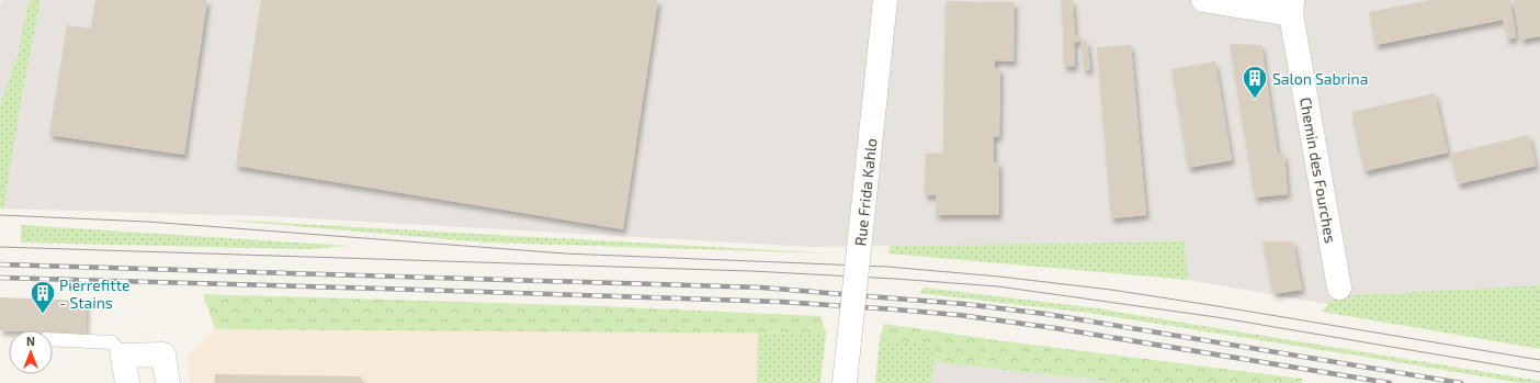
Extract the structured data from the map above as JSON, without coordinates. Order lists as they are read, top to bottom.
{
  "streets": {
    "street": ["Chemin des Fourches", "Rue Frida Kahlo"]
  },
  "places": {
    "building": ["Salon Sabrina", "Pierrefitte - Stains"]
  },
  "north": "top"
}
